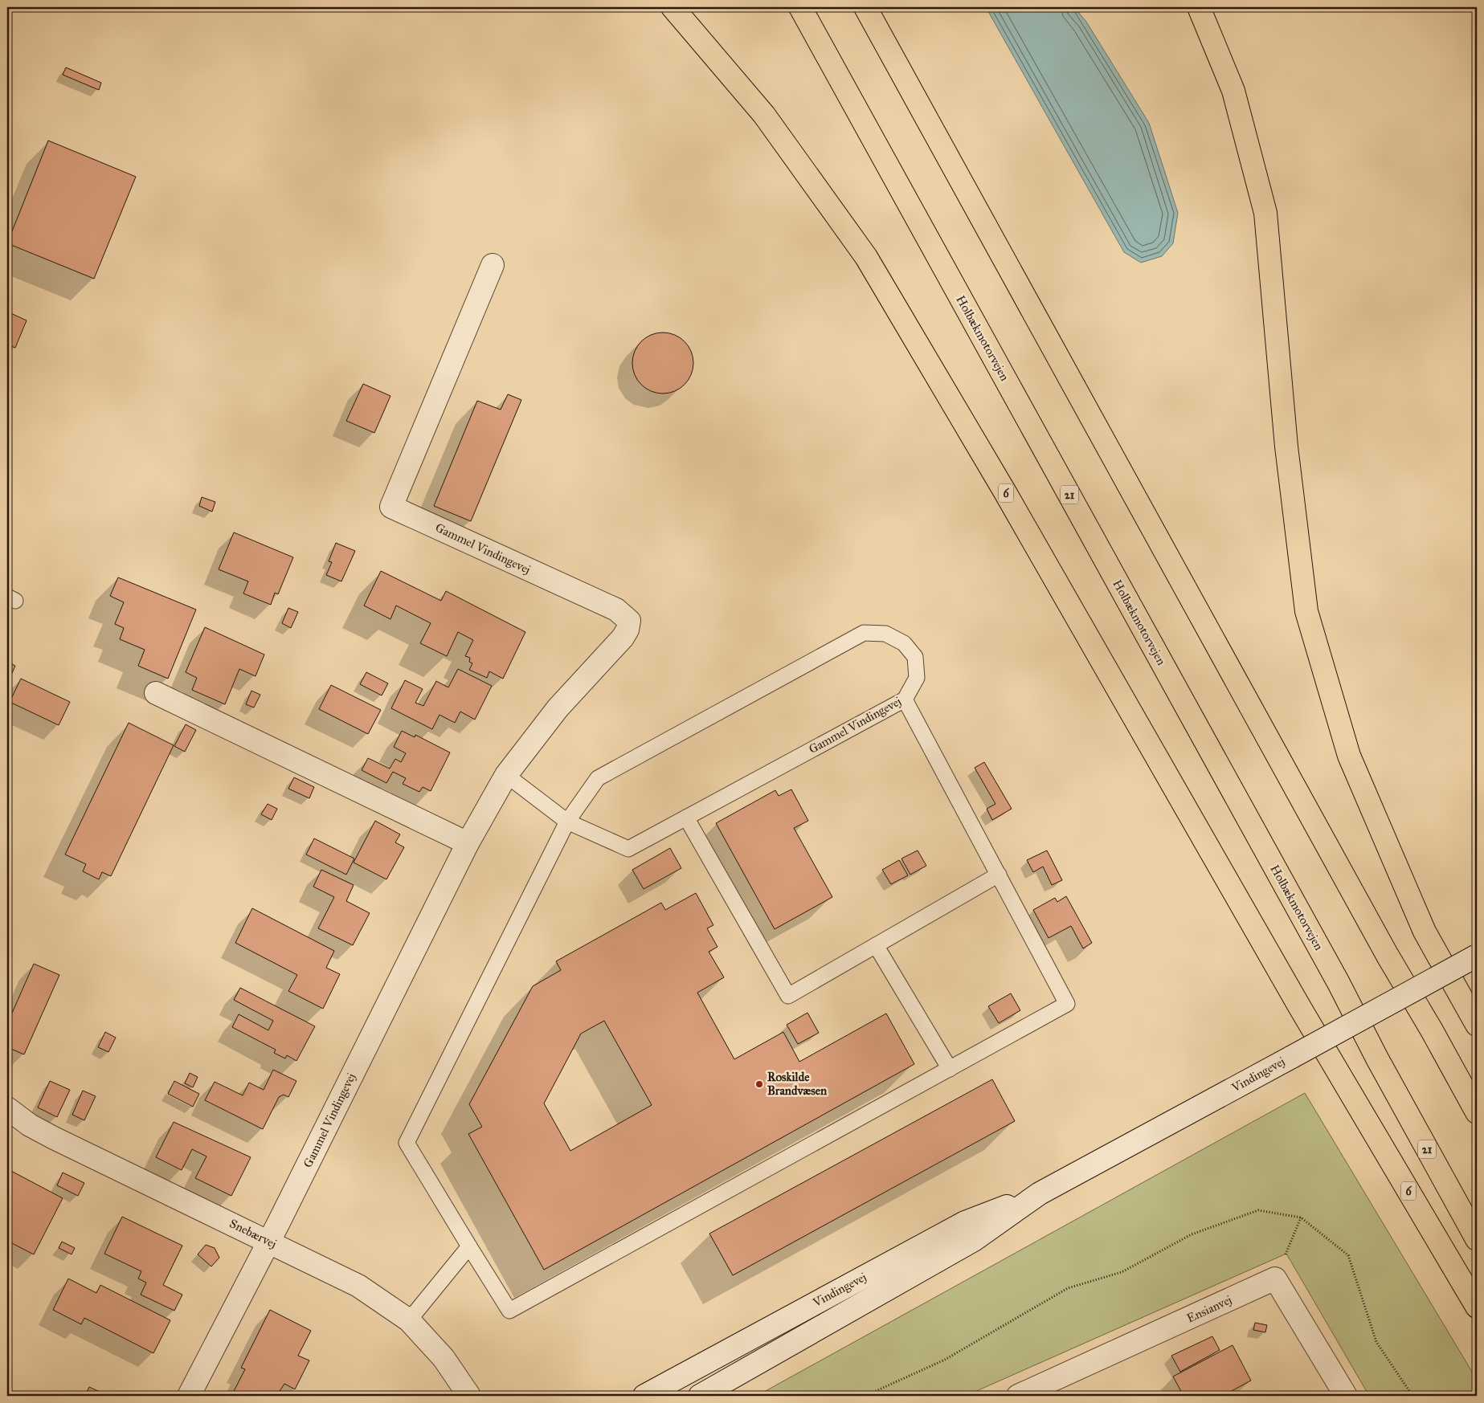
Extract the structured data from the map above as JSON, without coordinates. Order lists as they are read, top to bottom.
{
  "streets": {
    "highway": ["Holbækmotorvejen", "6", "21"],
    "street": [
      "Gammel Vindingevej",
      "Vindingevej",
      "Snebærvej",
      "Ensianvej"
    ]
  },
  "crossings": [
    ["Gammel Vindingevej", "Snebærvej"]
  ],
  "places": ["Roskilde Brandvæsen"]
}
